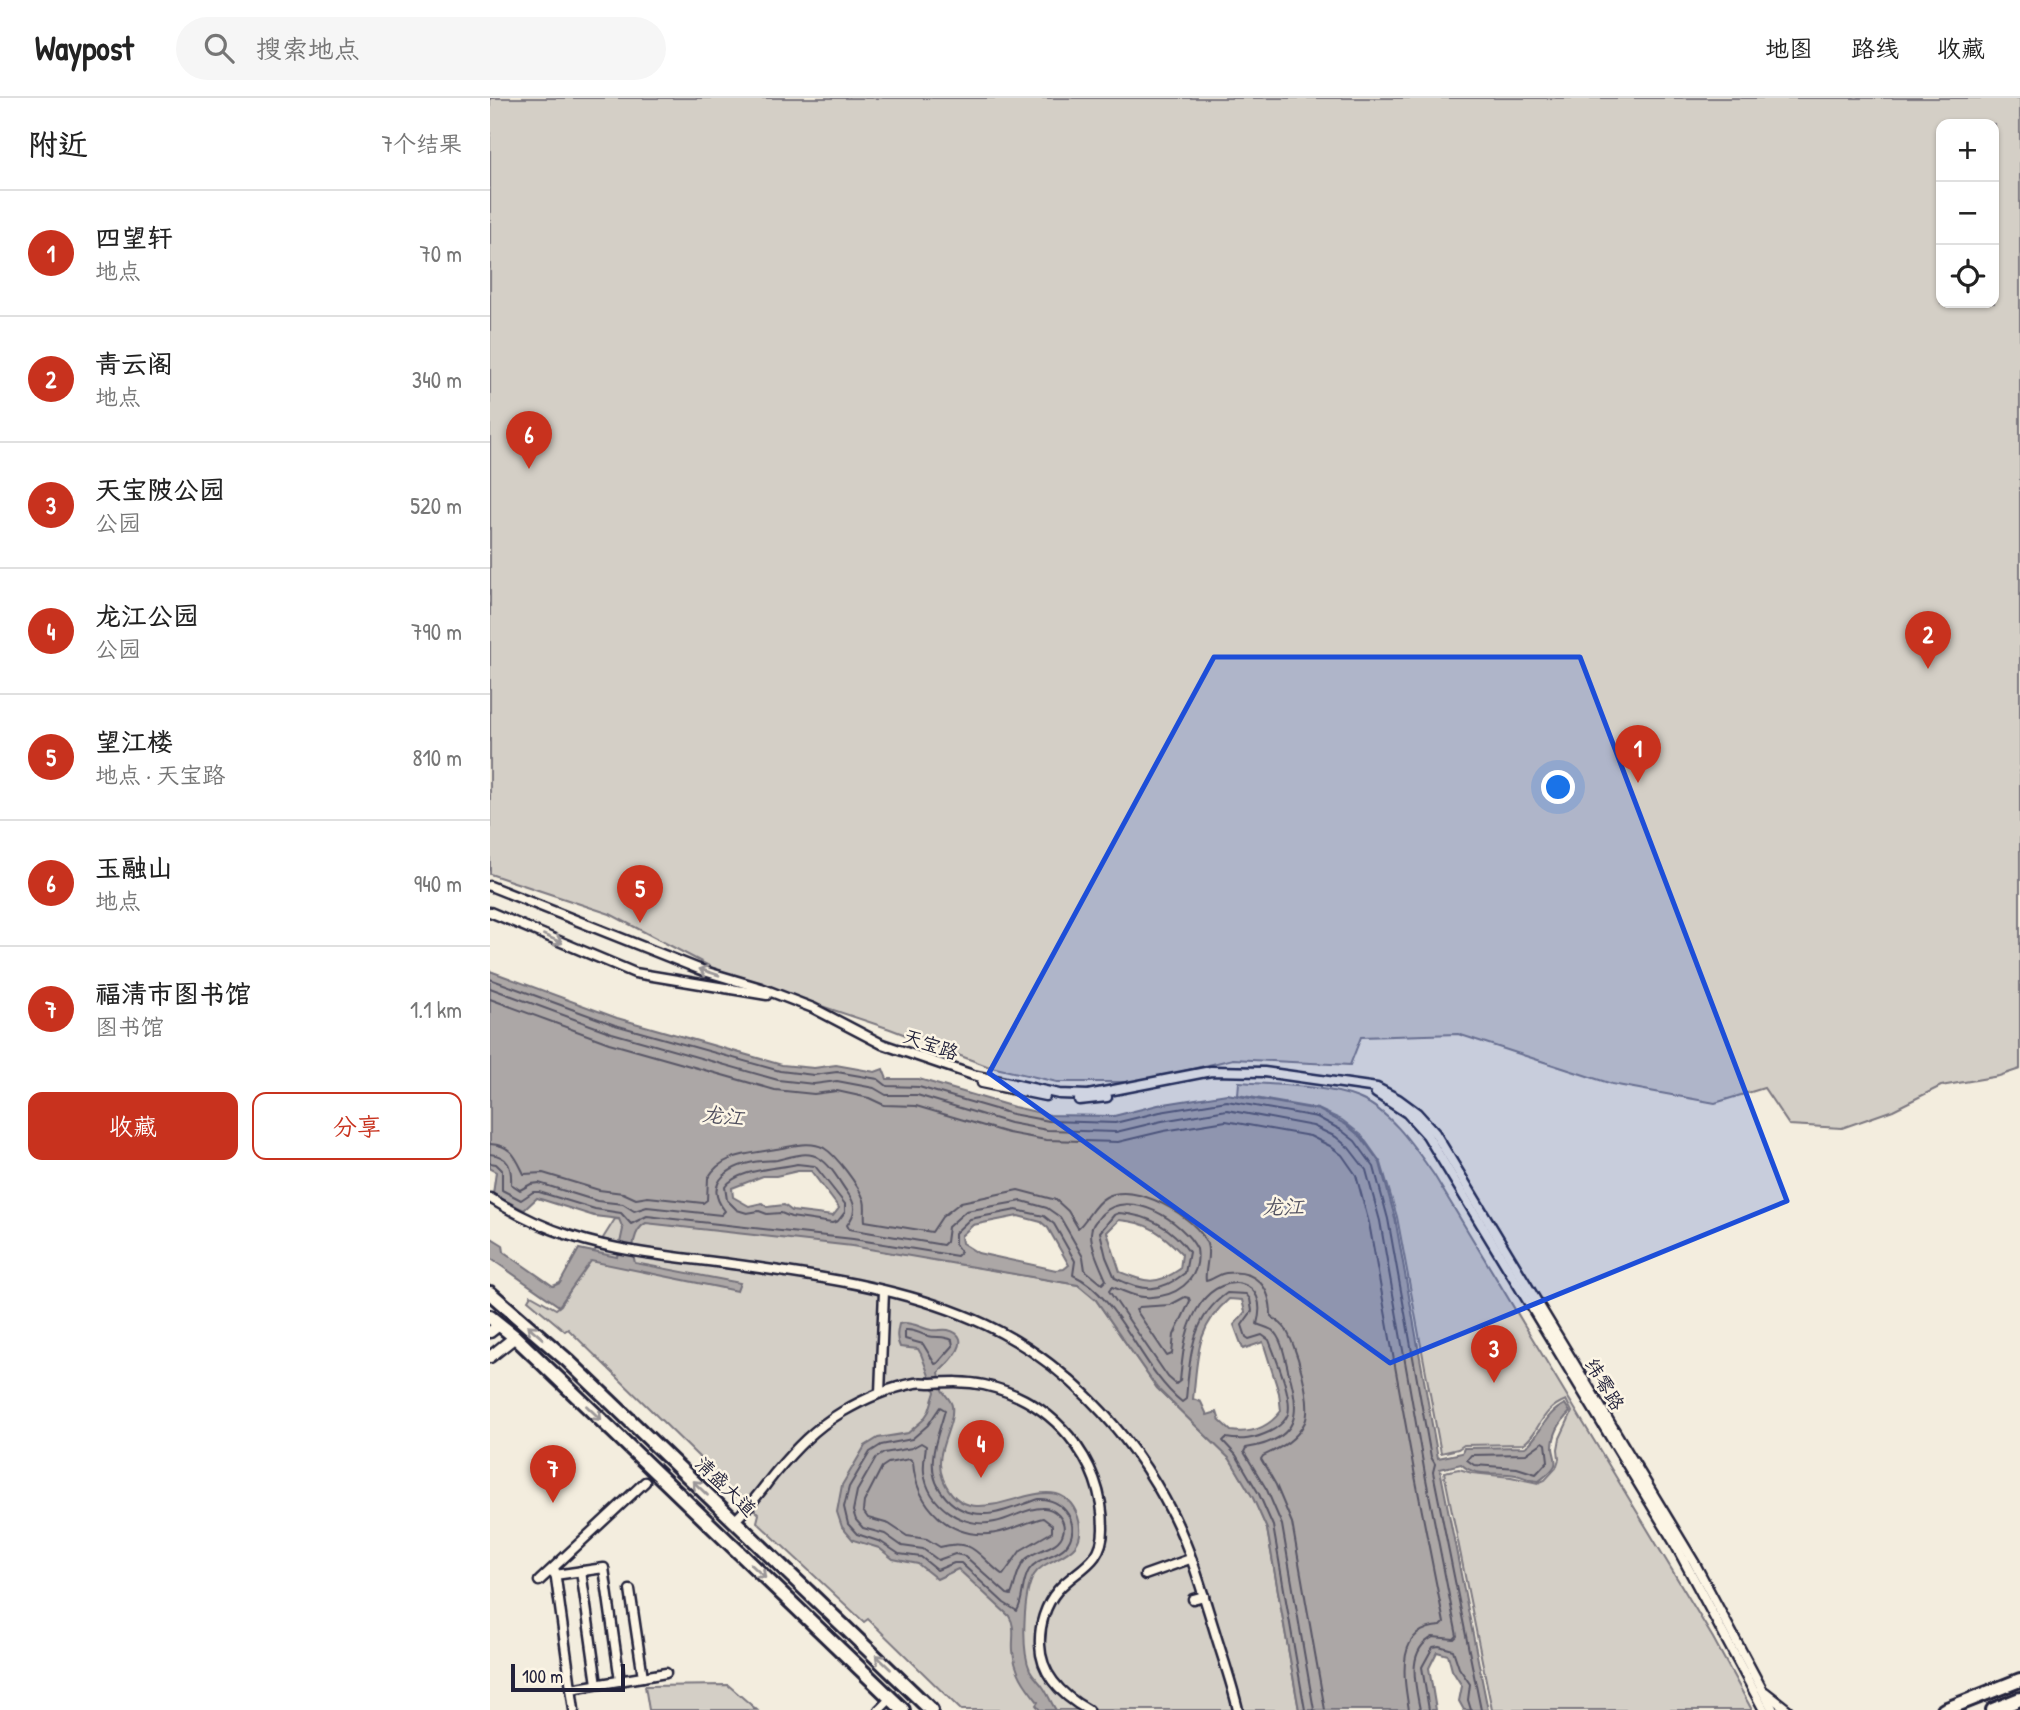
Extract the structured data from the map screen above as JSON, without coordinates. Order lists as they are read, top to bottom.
{
  "streets": {
    "main road": ["清盛大道"],
    "street": ["天宝路", "纬零路"]
  },
  "crossings": [
    ["天宝路", "纬零路"]
  ],
  "water": ["龙江"],
  "scale_bar": "100 m",
  "page": {
    "header": "Waypost",
    "search": "搜索地点",
    "nav": ["地图", "路线", "收藏"],
    "heading": ["附近", "7个结果"],
    "map_buttons": ["+", "−"],
    "list": [
      {
        "mark": "1",
        "name": "四望轩",
        "note": "地点",
        "value": "70 m"
      },
      {
        "mark": "2",
        "name": "青云阁",
        "note": "地点",
        "value": "340 m"
      },
      {
        "mark": "3",
        "name": "天宝陂公园",
        "note": "公园",
        "value": "520 m"
      },
      {
        "mark": "4",
        "name": "龙江公园",
        "note": "公园",
        "value": "790 m"
      },
      {
        "mark": "5",
        "name": "望江楼",
        "note": "地点 · 天宝路",
        "value": "810 m"
      },
      {
        "mark": "6",
        "name": "玉融山",
        "note": "地点",
        "value": "940 m"
      },
      {
        "mark": "7",
        "name": "福清市图书馆",
        "note": "图书馆",
        "value": "1.1 km"
      }
    ],
    "pins": [
      "6",
      "2",
      "1",
      "5",
      "3",
      "4",
      "7"
    ],
    "buttons": ["收藏", "分享"],
    "scale": "100 m"
  }
}
